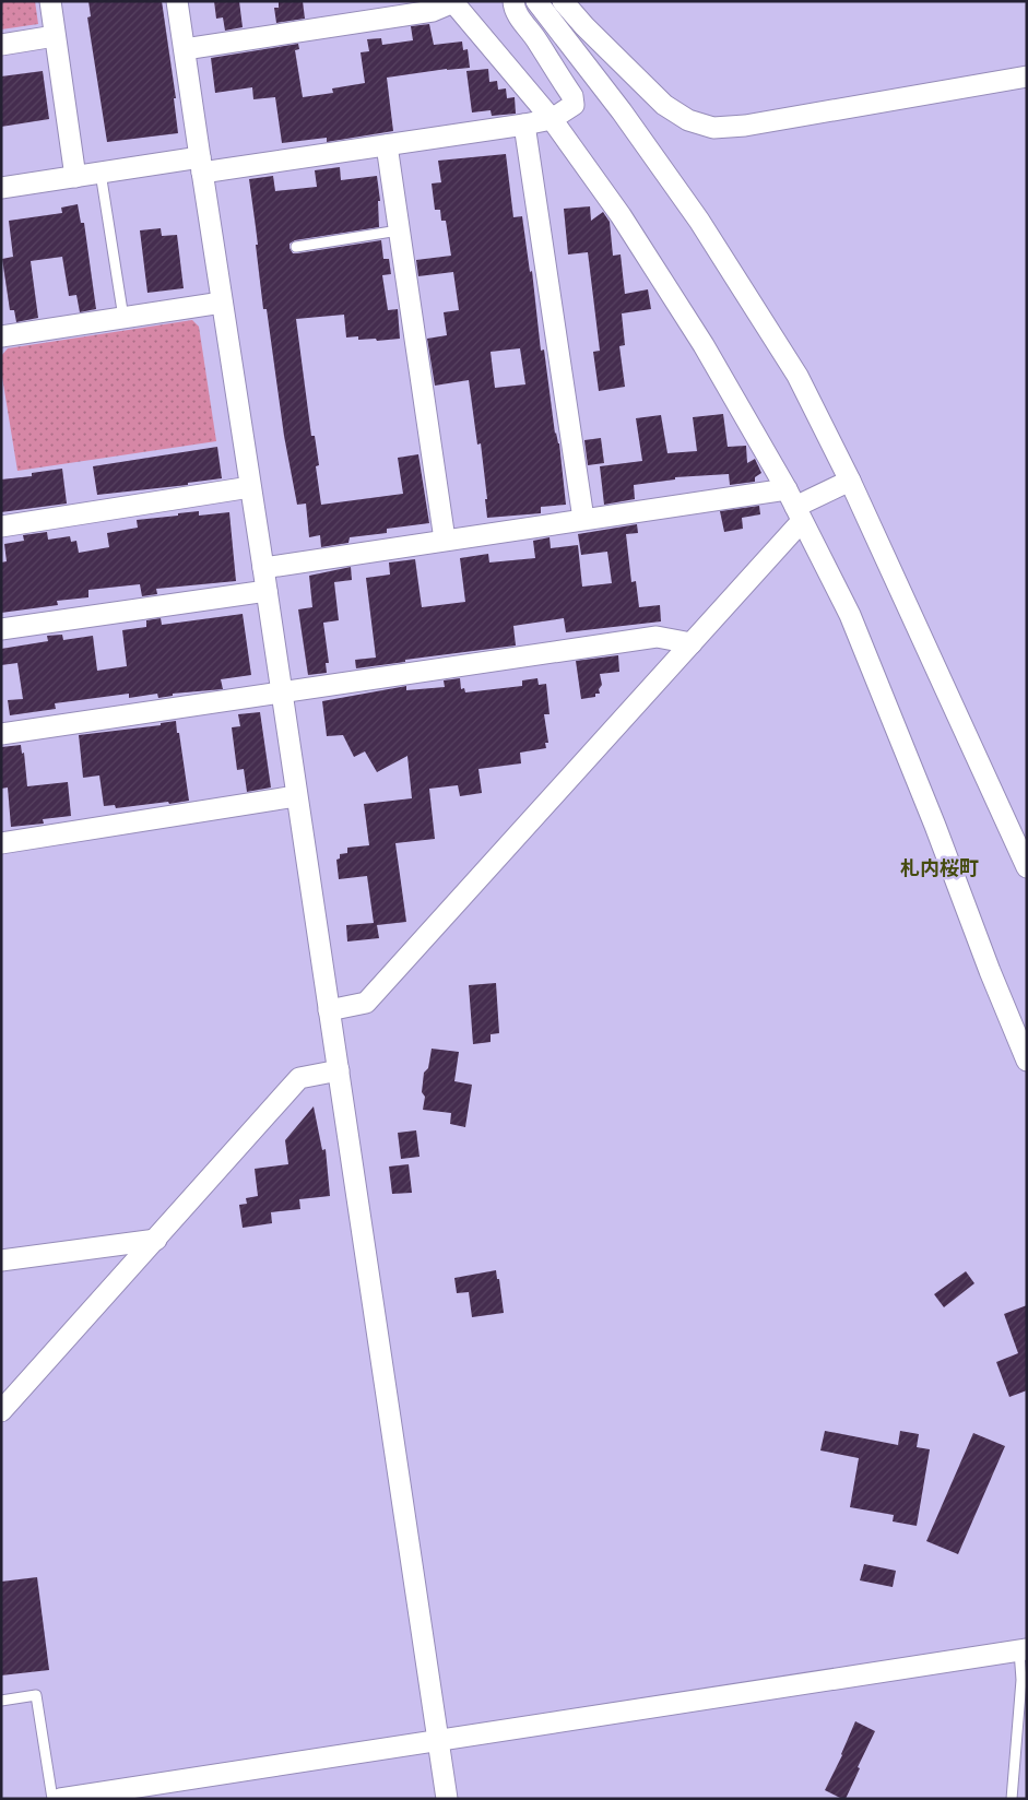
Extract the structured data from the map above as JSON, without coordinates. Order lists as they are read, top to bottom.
{
  "districts": ["札内桜町"]
}
